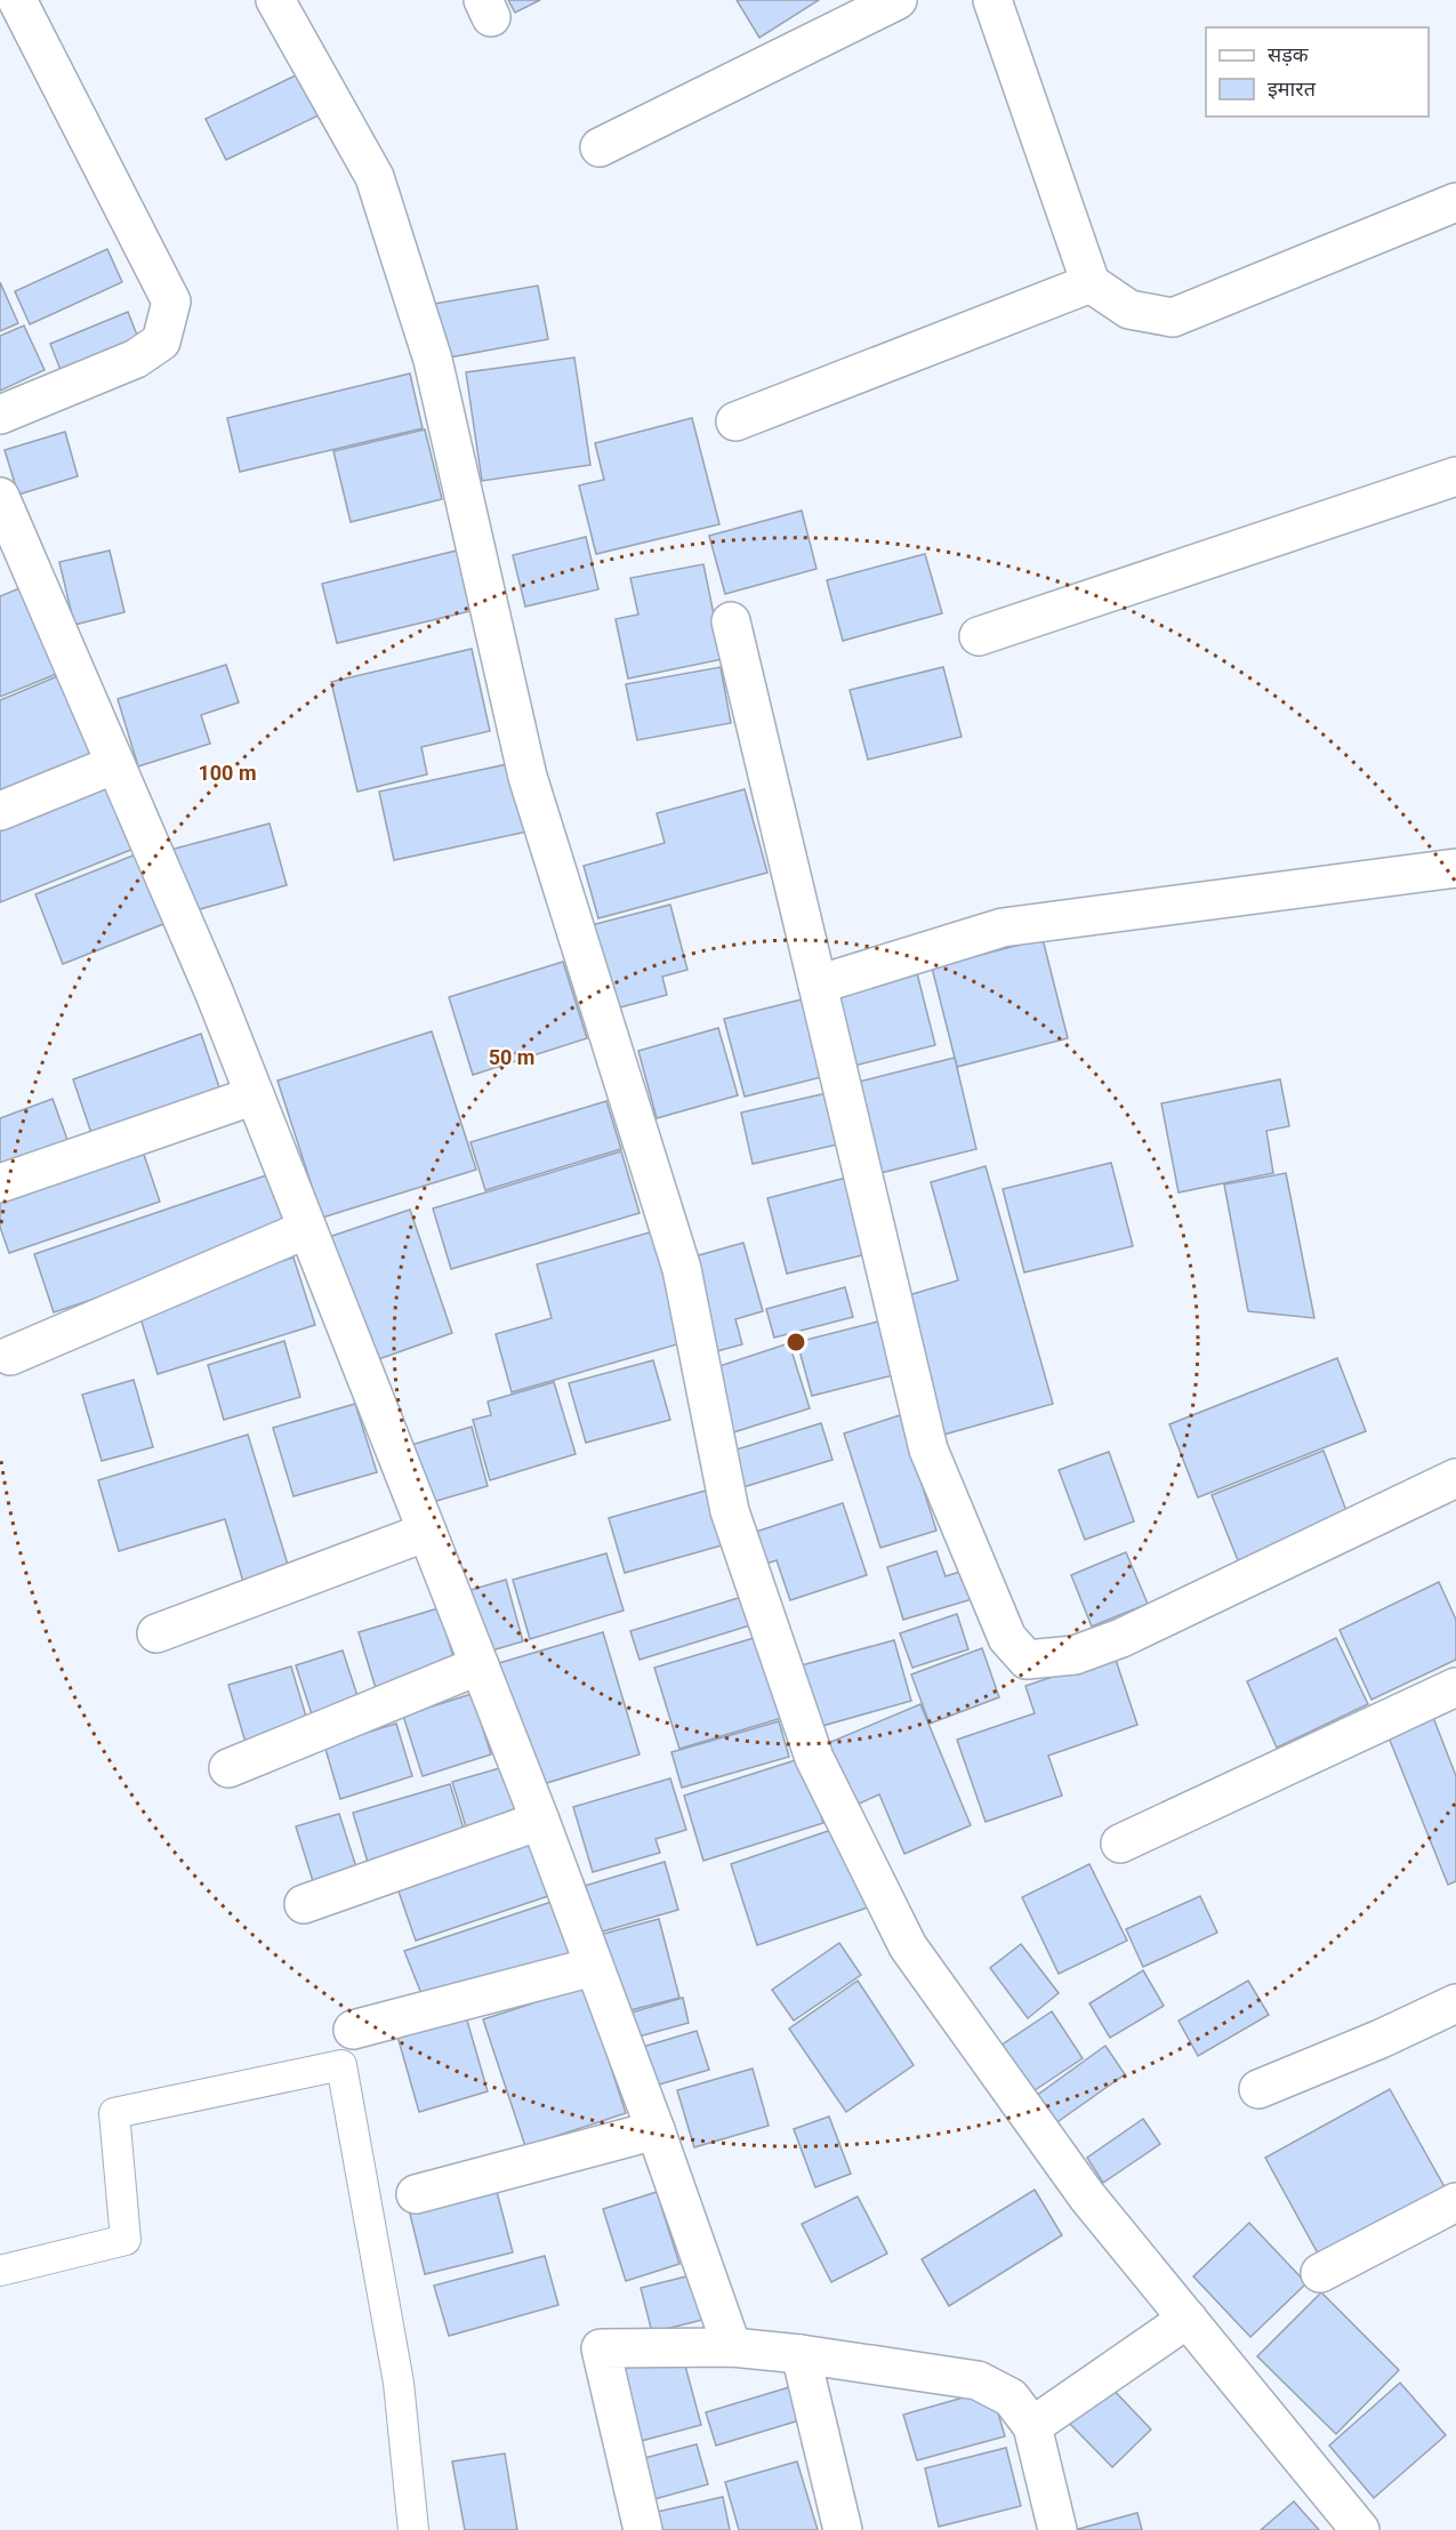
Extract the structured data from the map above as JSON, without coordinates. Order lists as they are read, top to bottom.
{
  "legend": ["सड़क", "इमारत"],
  "rings": ["100 m", "50 m"]
}
